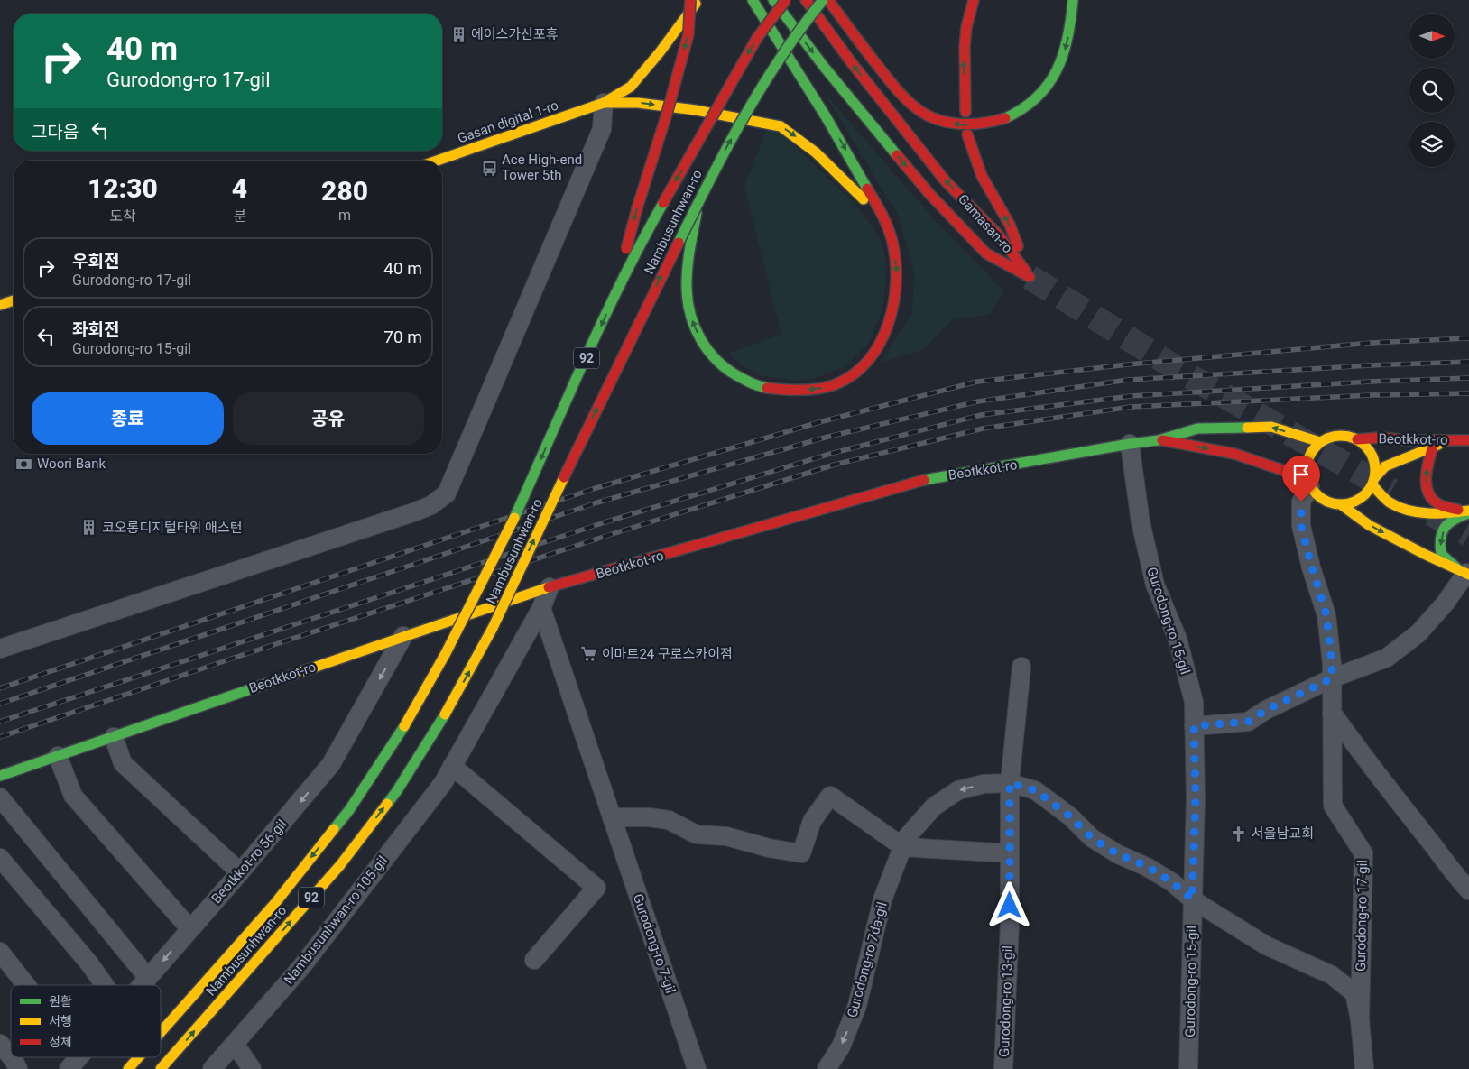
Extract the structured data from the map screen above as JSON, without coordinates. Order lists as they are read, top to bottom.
{
  "streets": {
    "main road": [
      "Gasan digital 1-ro",
      "Nambusunhwan-ro",
      "Gamasan-ro",
      "92",
      "Beotkkot-ro"
    ],
    "street": [
      "Gurodong-ro 15-gil",
      "Beotkkot-ro 56-gil",
      "Gurodong-ro 17-gil",
      "Nambusunhwan-ro 105-gil",
      "Gurodong-ro 7-gil",
      "Gurodong-ro 7da-gil",
      "Gurodong-ro 13-gil"
    ]
  },
  "crossings": [
    ["Beotkkot-ro", "Gurodong-ro 15-gil"],
    ["Beotkkot-ro", "Beotkkot-ro 56-gil"],
    ["Beotkkot-ro", "Gurodong-ro 17-gil"],
    ["Beotkkot-ro", "Nambusunhwan-ro 105-gil"],
    ["Gurodong-ro 15-gil", "Gurodong-ro 17-gil"],
    ["Gurodong-ro 17-gil", "Gurodong-ro 7da-gil"],
    ["Gurodong-ro 17-gil", "Gurodong-ro 13-gil"],
    ["Nambusunhwan-ro 105-gil", "Gurodong-ro 7-gil"],
    ["Gurodong-ro 7da-gil", "Gurodong-ro 13-gil"]
  ],
  "one_way": ["Beotkkot-ro 56-gil", "Gurodong-ro 7da-gil"],
  "places": {
    "building": ["에이스가산포휴", "코오롱디지털타워 애스턴"],
    "bus stop": ["Ace High-end Tower 5th"],
    "bank": ["Woori Bank"],
    "supermarket": ["이마트24 구로스카이점"],
    "church": ["서울남교회"]
  },
  "legend": ["원활", "서행", "정체"],
  "north": "right",
  "page": {
    "turn": ["40 m", "Gurodong-ro 17-gil"],
    "then": "그다음",
    "eta": [
      "12:30",
      "도착",
      "4",
      "분",
      "280",
      "m"
    ],
    "list": [
      {
        "name": "우회전",
        "note": "Gurodong-ro 17-gil",
        "value": "40 m"
      },
      {
        "name": "좌회전",
        "note": "Gurodong-ro 15-gil",
        "value": "70 m"
      }
    ],
    "buttons": ["종료", "공유"]
  }
}
